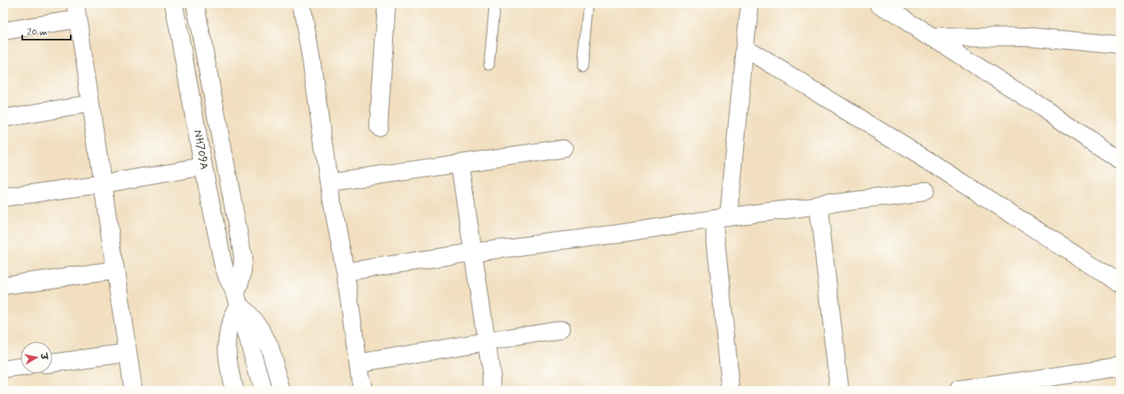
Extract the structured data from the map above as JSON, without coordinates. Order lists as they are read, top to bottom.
{
  "streets": {
    "main road": ["NH709A"]
  },
  "scale_bar": "20 m",
  "north": "right"
}
